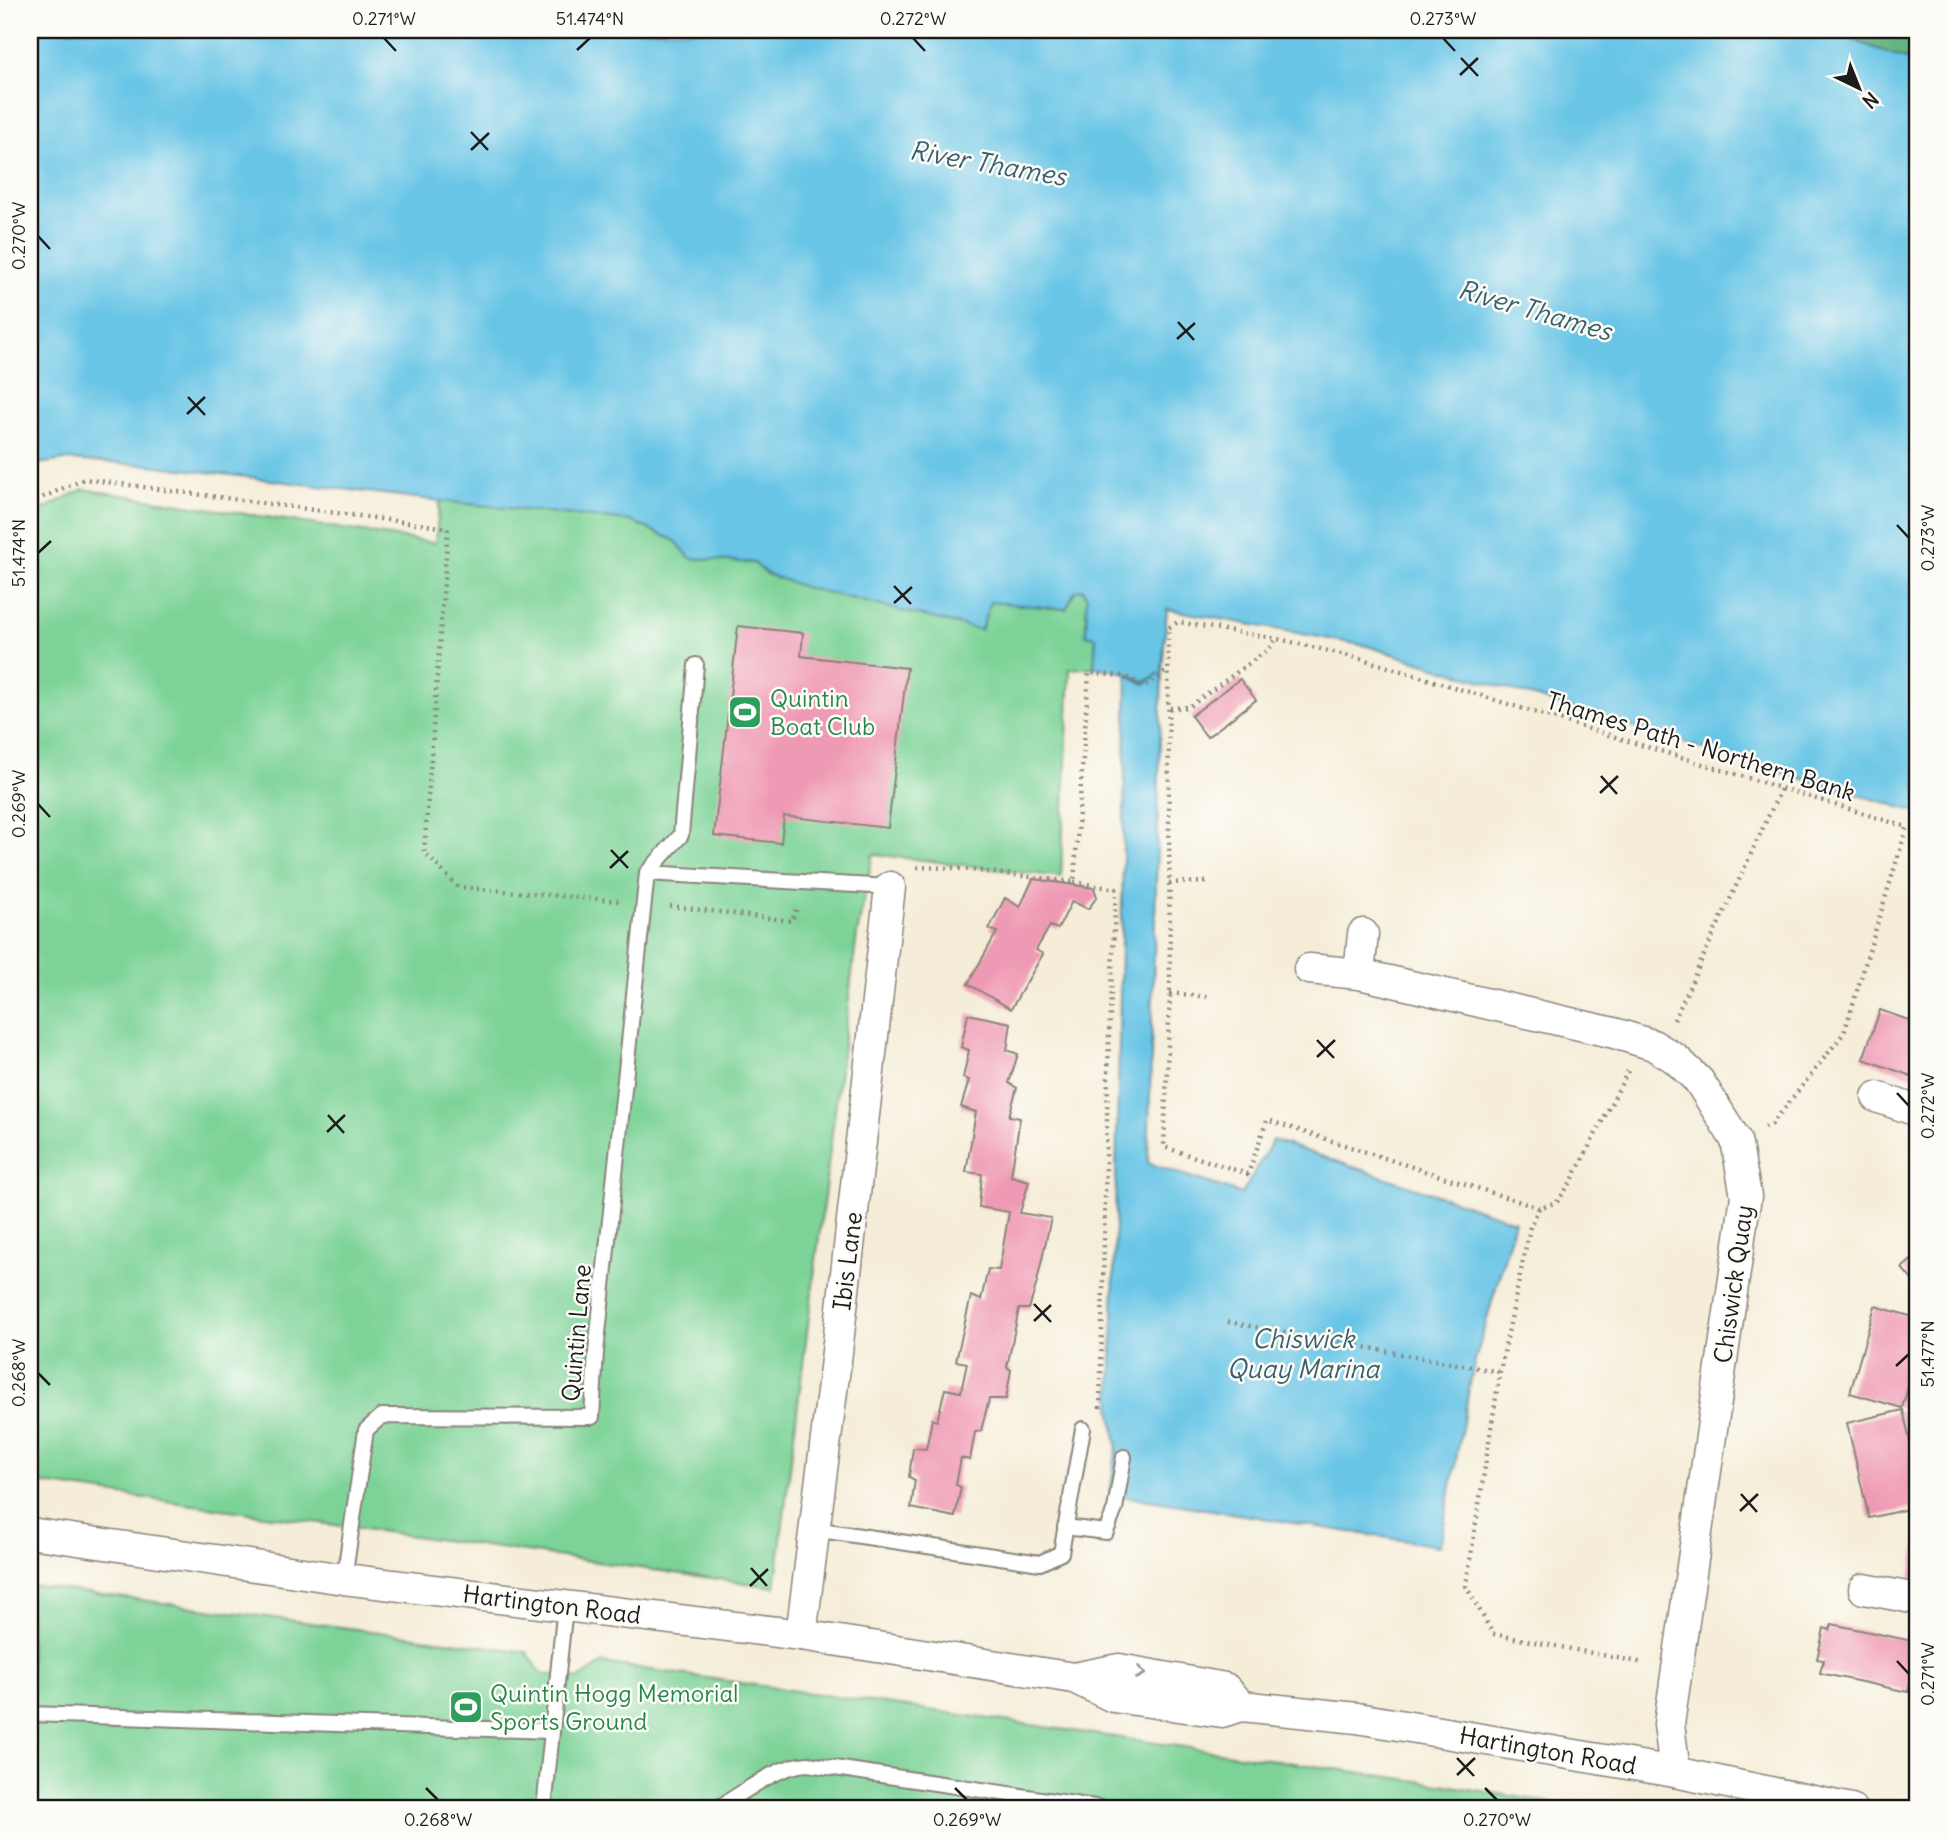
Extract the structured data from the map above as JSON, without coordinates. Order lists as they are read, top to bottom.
{
  "streets": {
    "street": ["Ibis Lane", "Chiswick Quay", "Hartington Road"],
    "lane": ["Quintin Lane"],
    "path": ["Thames Path - Northern Bank"]
  },
  "crossings": [
    ["Thames Path - Northern Bank", "Chiswick Quay"],
    ["Ibis Lane", "Hartington Road"],
    ["Chiswick Quay", "Hartington Road"],
    ["Quintin Lane", "Hartington Road"]
  ],
  "water": ["River Thames", "Chiswick Quay Marina"],
  "places": {
    "sports": ["Quintin Boat Club", "Quintin Hogg Memorial Sports Ground"]
  },
  "north": "bottom right",
  "coordinates": [
    "0.271°W",
    "51.474°N",
    "0.272°W",
    "0.273°W",
    "0.270°W",
    "0.269°W",
    "51.477°N",
    "0.268°W"
  ]
}
